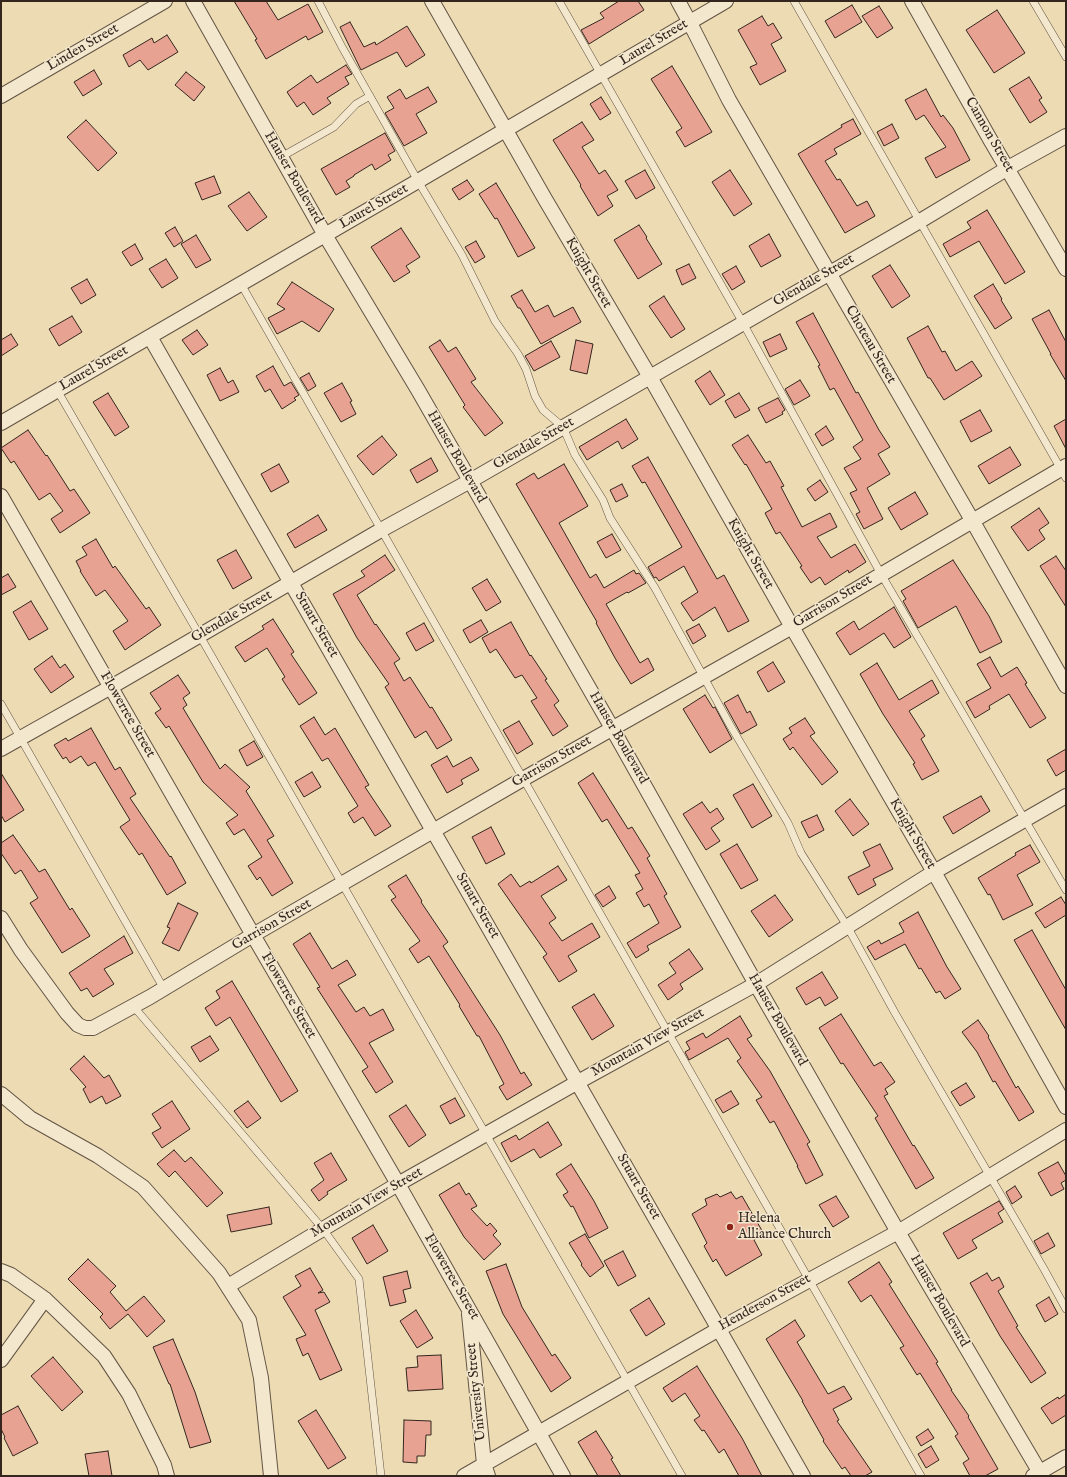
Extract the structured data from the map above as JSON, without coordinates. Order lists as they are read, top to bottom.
{
  "streets": {
    "street": [
      "Laurel Street",
      "Linden Street",
      "Cannon Street",
      "Hauser Boulevard",
      "Knight Street",
      "Glendale Street",
      "Choteau Street",
      "Garrison Street",
      "Stuart Street",
      "Flowerree Street",
      "Mountain View Street",
      "Henderson Street",
      "University Street"
    ]
  },
  "crossings": [
    ["Laurel Street", "Hauser Boulevard"],
    ["Laurel Street", "Knight Street"],
    ["Laurel Street", "Choteau Street"],
    ["Laurel Street", "Stuart Street"],
    ["Cannon Street", "Glendale Street"],
    ["Hauser Boulevard", "Glendale Street"],
    ["Hauser Boulevard", "Garrison Street"],
    ["Hauser Boulevard", "Mountain View Street"],
    ["Hauser Boulevard", "Henderson Street"],
    ["Knight Street", "Glendale Street"],
    ["Knight Street", "Garrison Street"],
    ["Knight Street", "Mountain View Street"],
    ["Glendale Street", "Choteau Street"],
    ["Glendale Street", "Stuart Street"],
    ["Glendale Street", "Flowerree Street"],
    ["Choteau Street", "Garrison Street"],
    ["Garrison Street", "Stuart Street"],
    ["Garrison Street", "Flowerree Street"],
    ["Stuart Street", "Mountain View Street"],
    ["Stuart Street", "Henderson Street"],
    ["Flowerree Street", "Mountain View Street"],
    ["Flowerree Street", "Henderson Street"],
    ["Flowerree Street", "University Street"],
    ["Henderson Street", "University Street"]
  ],
  "places": ["Helena Alliance Church"]
}
